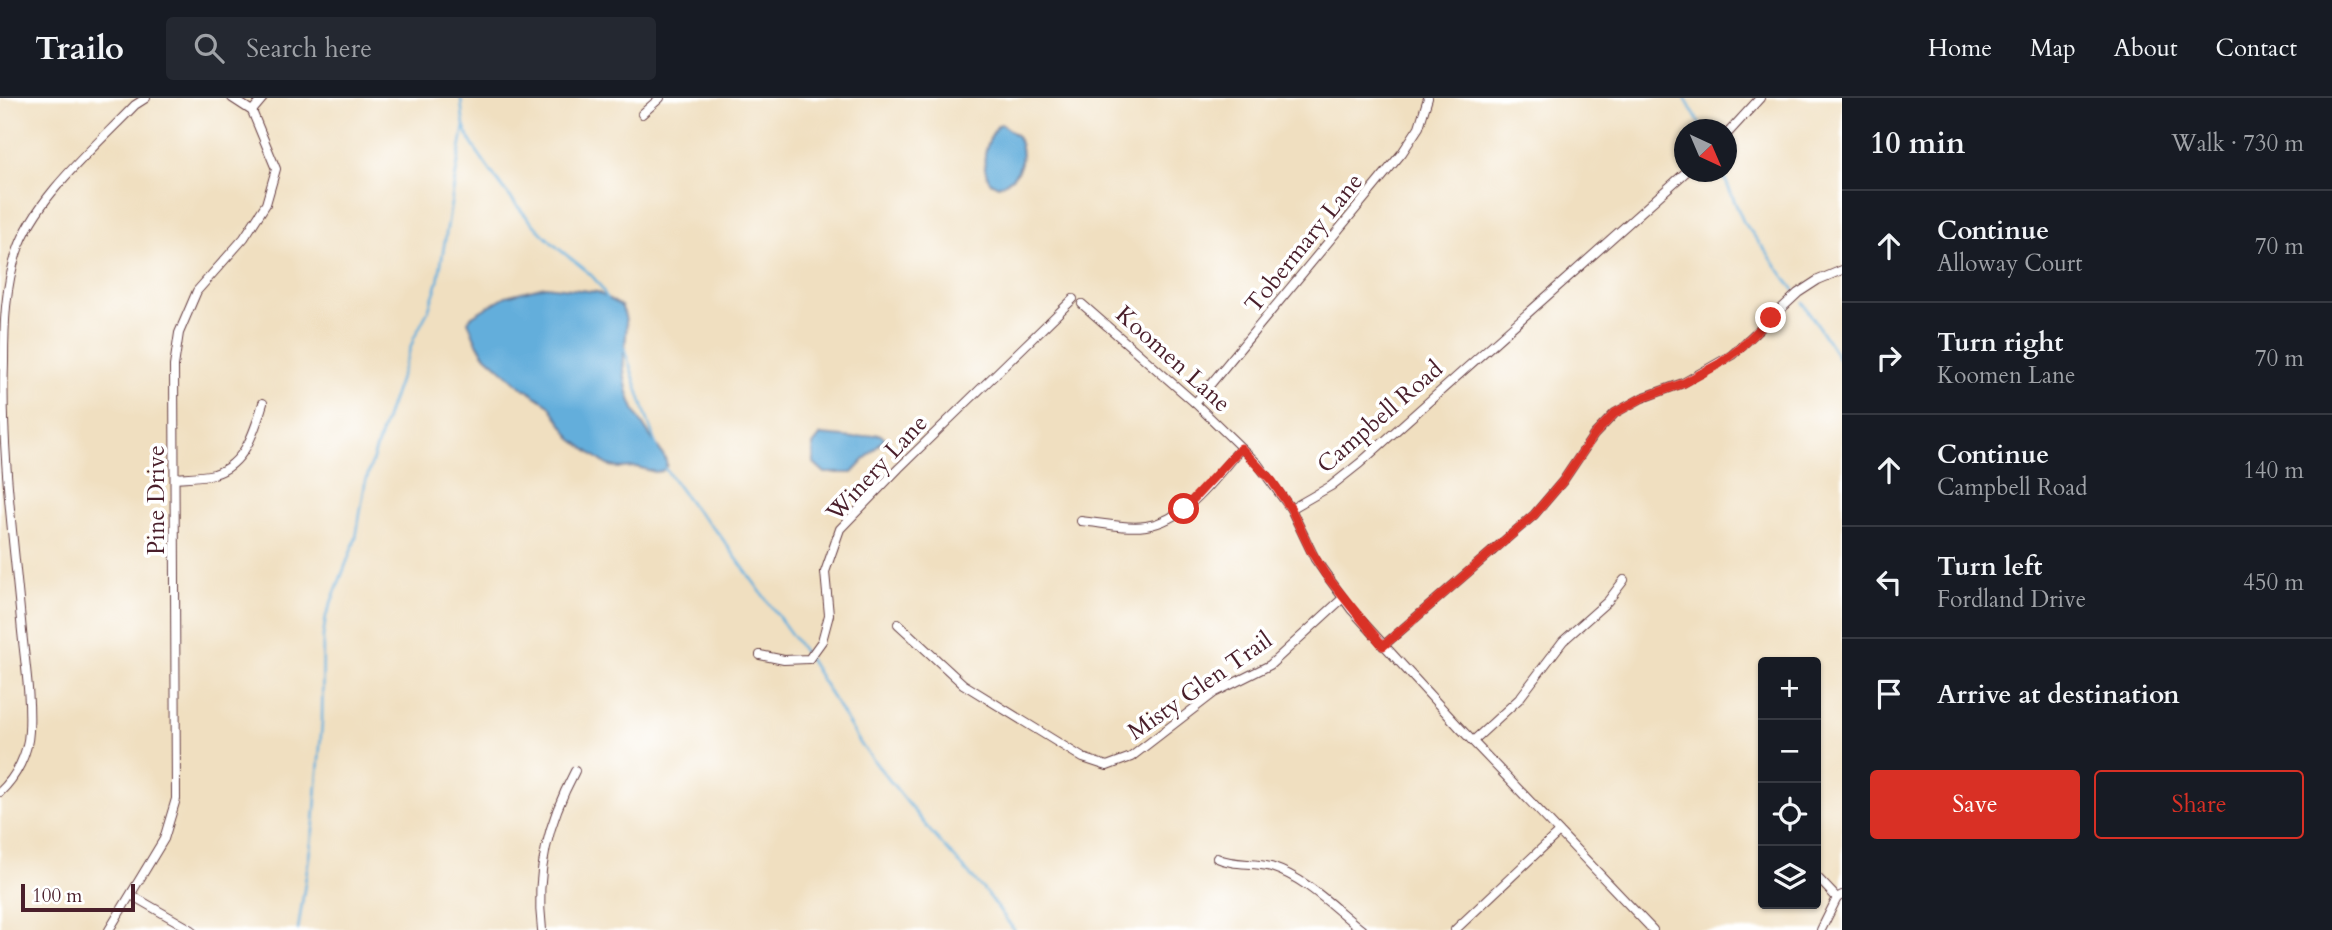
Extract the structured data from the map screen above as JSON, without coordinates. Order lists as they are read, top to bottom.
{
  "streets": {
    "street": [
      "Tobermary Lane",
      "Koomen Lane",
      "Campbell Road",
      "Winery Lane",
      "Pine Drive",
      "Misty Glen Trail"
    ]
  },
  "crossings": [
    ["Tobermary Lane", "Koomen Lane"],
    ["Koomen Lane", "Campbell Road"]
  ],
  "scale_bar": "100 m",
  "north": "bottom right",
  "page": {
    "header": "Trailo",
    "search": "Search here",
    "nav": [
      "Home",
      "Map",
      "About",
      "Contact"
    ],
    "heading": ["10 min", "Walk · 730 m"],
    "list": [
      ["Continue", "Alloway Court", "70 m"],
      ["Turn right", "Koomen Lane", "70 m"],
      ["Continue", "Campbell Road", "140 m"],
      ["Turn left", "Fordland Drive", "450 m"],
      "Arrive at destination"
    ],
    "map_buttons": ["+", "−"],
    "buttons": ["Save", "Share"],
    "scale": "100 m"
  }
}
